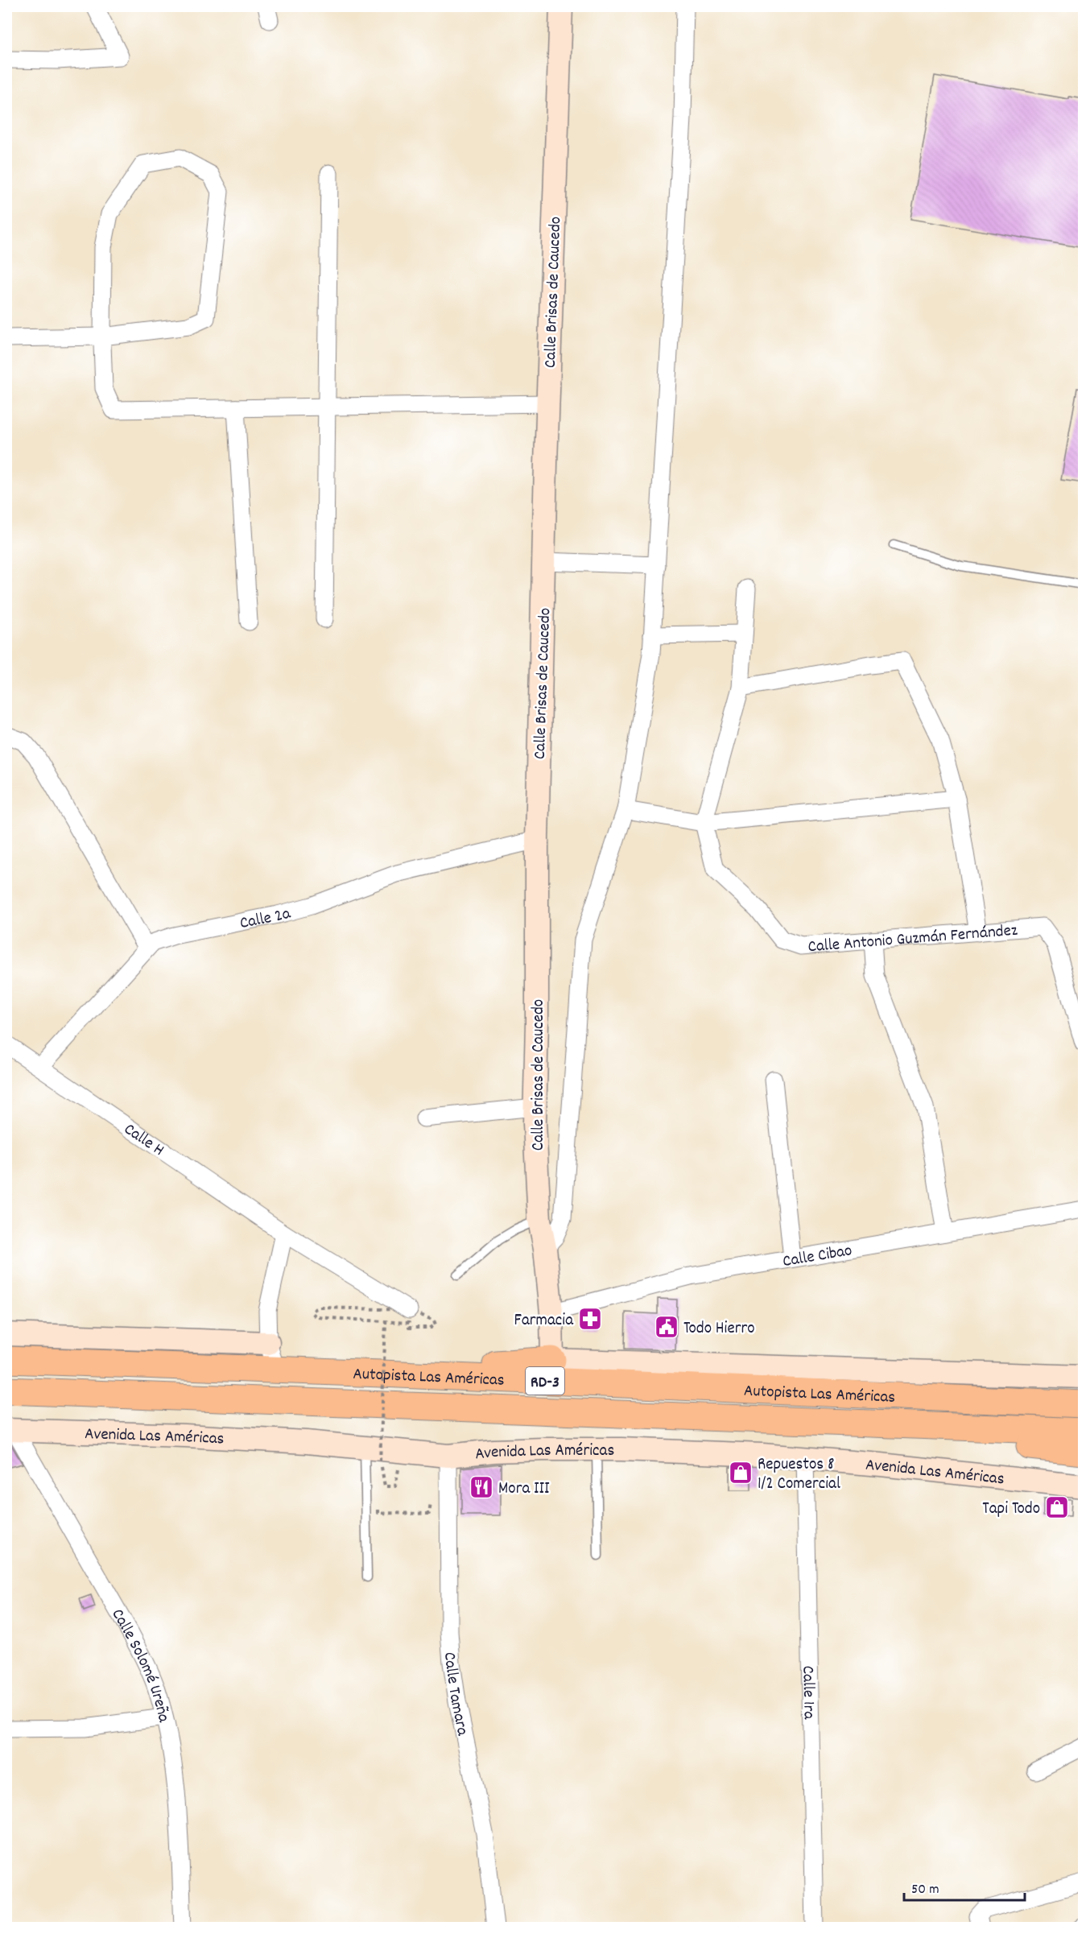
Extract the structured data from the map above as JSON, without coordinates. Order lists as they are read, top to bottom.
{
  "streets": {
    "highway": ["Autopista Las Américas", "RD-3"],
    "street": [
      "Calle Brisas de Caucedo",
      "Calle 2a",
      "Calle Antonio Guzmán Fernández",
      "Calle H",
      "Calle Cibao",
      "Avenida Las Américas",
      "Calle Solomé Ureña",
      "Calle Tamara",
      "Calle 1ra"
    ]
  },
  "crossings": [
    ["Calle Brisas de Caucedo", "Calle 2a"],
    ["Calle Brisas de Caucedo", "Calle Cibao"],
    ["Calle 2a", "Calle H"],
    ["Avenida Las Américas", "Calle Solomé Ureña"],
    ["Avenida Las Américas", "Calle Tamara"],
    ["Avenida Las Américas", "Calle 1ra"]
  ],
  "places": {
    "pharmacy": ["Farmacia"],
    "public building": ["Todo Hierro"],
    "shop": ["Repuestos 8 1/2 Comercial", "Tapi Todo"],
    "restaurant": ["Mora III"]
  },
  "scale_bar": "50 m"
}
